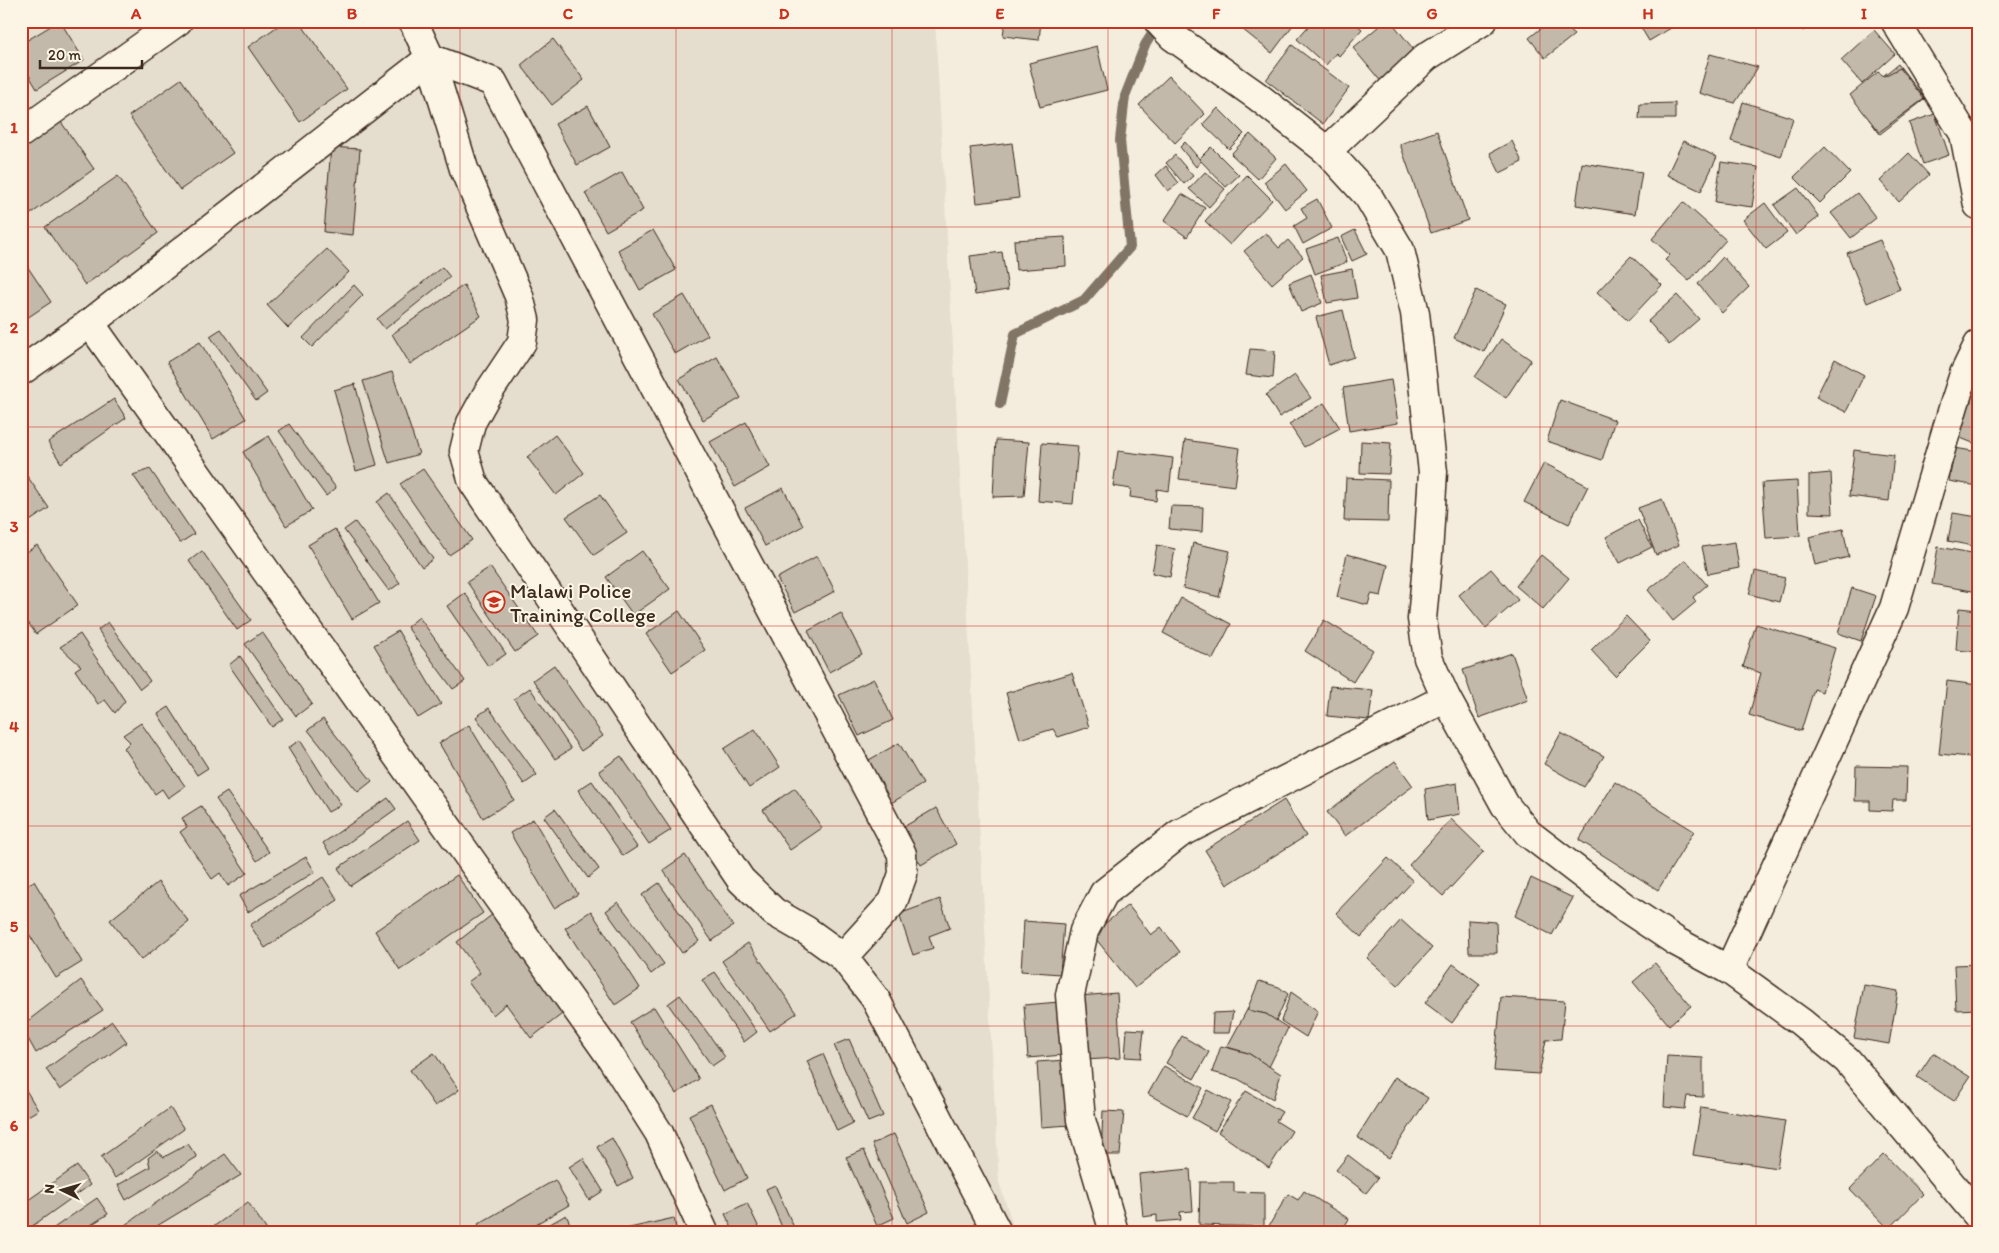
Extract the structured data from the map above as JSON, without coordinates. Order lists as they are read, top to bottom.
{
  "places": {
    "school or university": ["Malawi Police Training College"]
  },
  "scale_bar": "20 m",
  "north": "left",
  "grid": {
    "columns": [
      "A",
      "B",
      "C",
      "D",
      "E",
      "F",
      "G",
      "H",
      "I"
    ],
    "rows": [
      "1",
      "2",
      "3",
      "4",
      "5",
      "6"
    ]
  }
}
